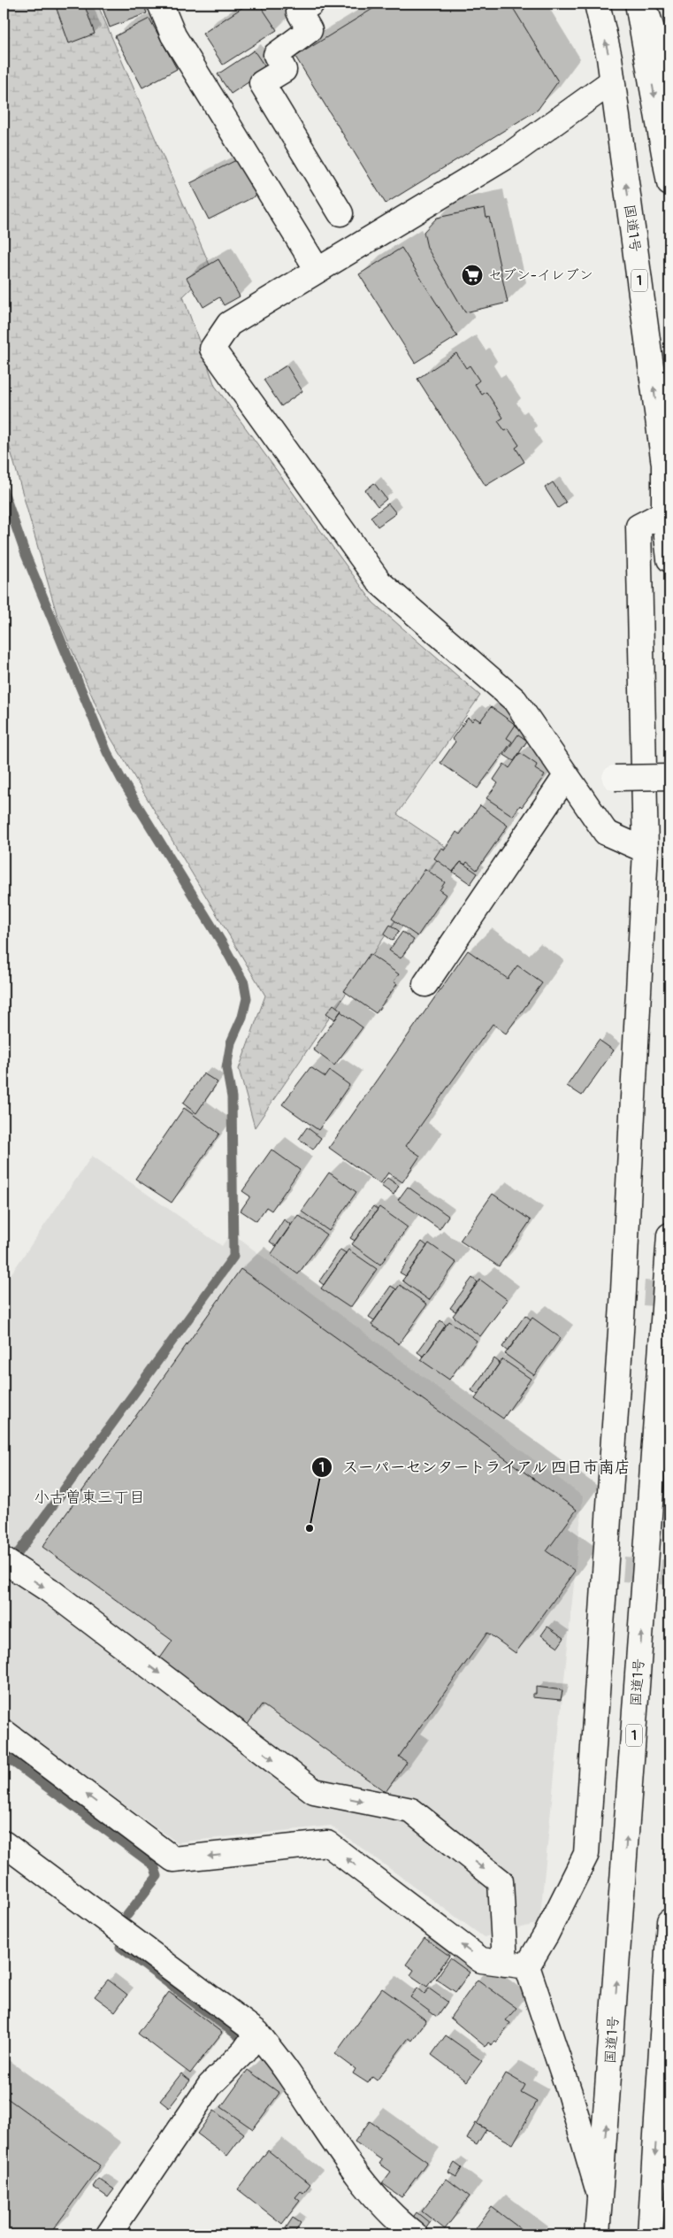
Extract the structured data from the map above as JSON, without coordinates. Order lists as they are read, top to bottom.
{
  "streets": {
    "main road": ["国道1号", "1"]
  },
  "districts": ["小古曽東三丁目"],
  "places": {
    "supermarket": ["セブン-イレブン"],
    "other": ["スーパーセンタートライアル 四日市南店"]
  }
}
